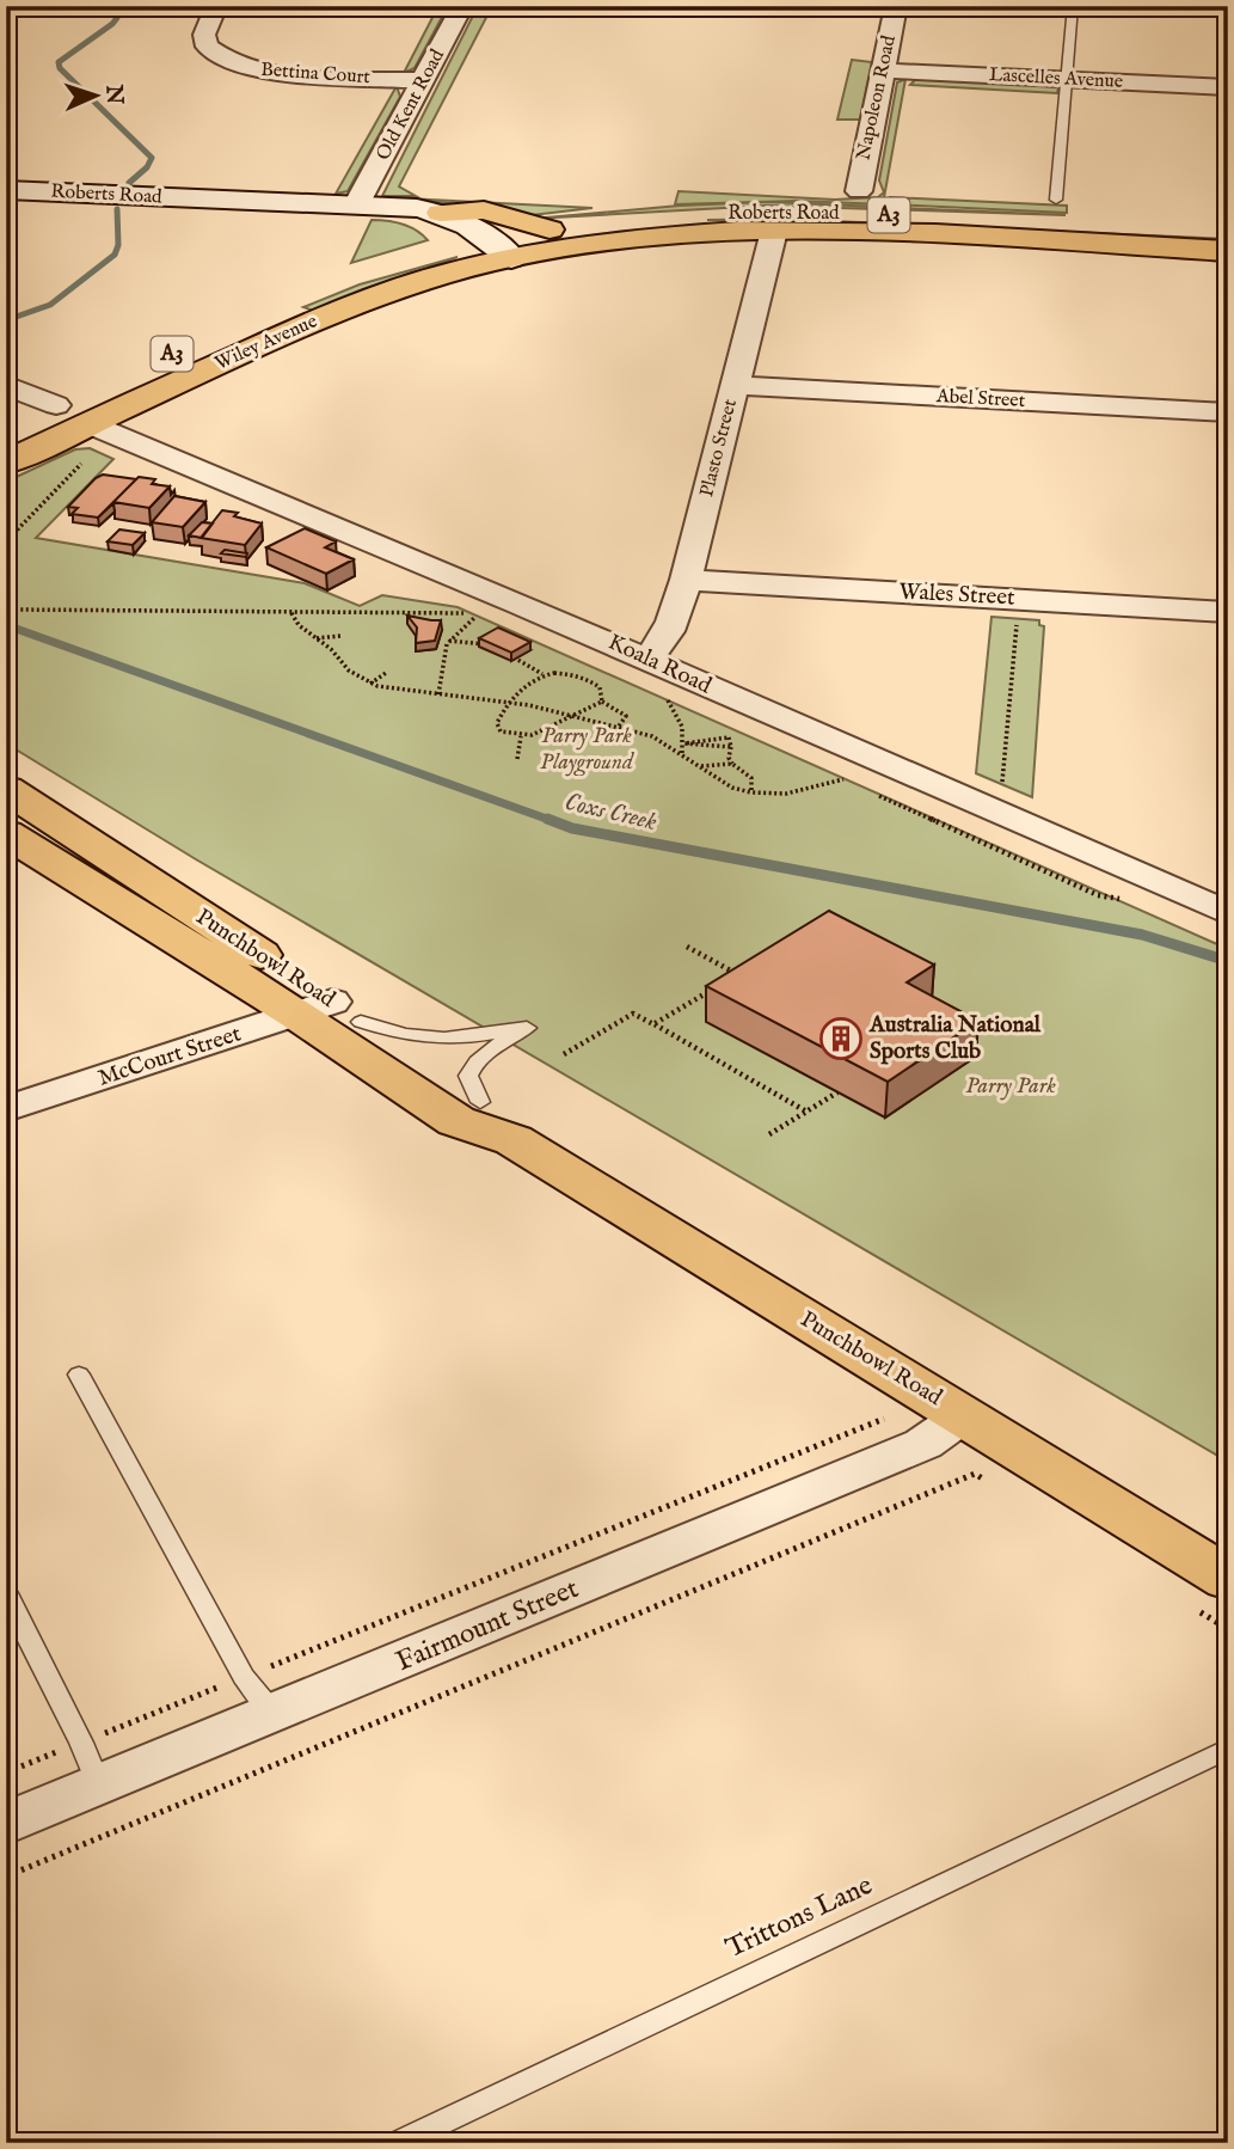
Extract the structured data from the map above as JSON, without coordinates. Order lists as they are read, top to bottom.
{
  "streets": {
    "main road": [
      "Roberts Road",
      "A3",
      "Wiley Avenue",
      "Punchbowl Road"
    ],
    "street": [
      "Bettina Court",
      "Lascelles Avenue",
      "Napoleon Road",
      "Old Kent Road",
      "Abel Street",
      "Plasto Street",
      "Wales Street",
      "Koala Road",
      "McCourt Street",
      "Fairmount Street"
    ],
    "lane": ["Trittons Lane"]
  },
  "crossings": [
    ["Bettina Court", "Old Kent Road"],
    ["Lascelles Avenue", "Napoleon Road"],
    ["Old Kent Road", "Roberts Road"],
    ["Roberts Road", "Wiley Avenue"],
    ["Roberts Road", "Plasto Street"],
    ["Wiley Avenue", "Koala Road"],
    ["Abel Street", "Plasto Street"],
    ["Plasto Street", "Wales Street"],
    ["Plasto Street", "Koala Road"],
    ["Punchbowl Road", "McCourt Street"],
    ["Punchbowl Road", "Fairmount Street"]
  ],
  "water": ["Coxs Creek"],
  "parks": ["Parry Park Playground", "Parry Park"],
  "places": {
    "building": ["Australia National Sports Club"]
  },
  "north": "right"
}
